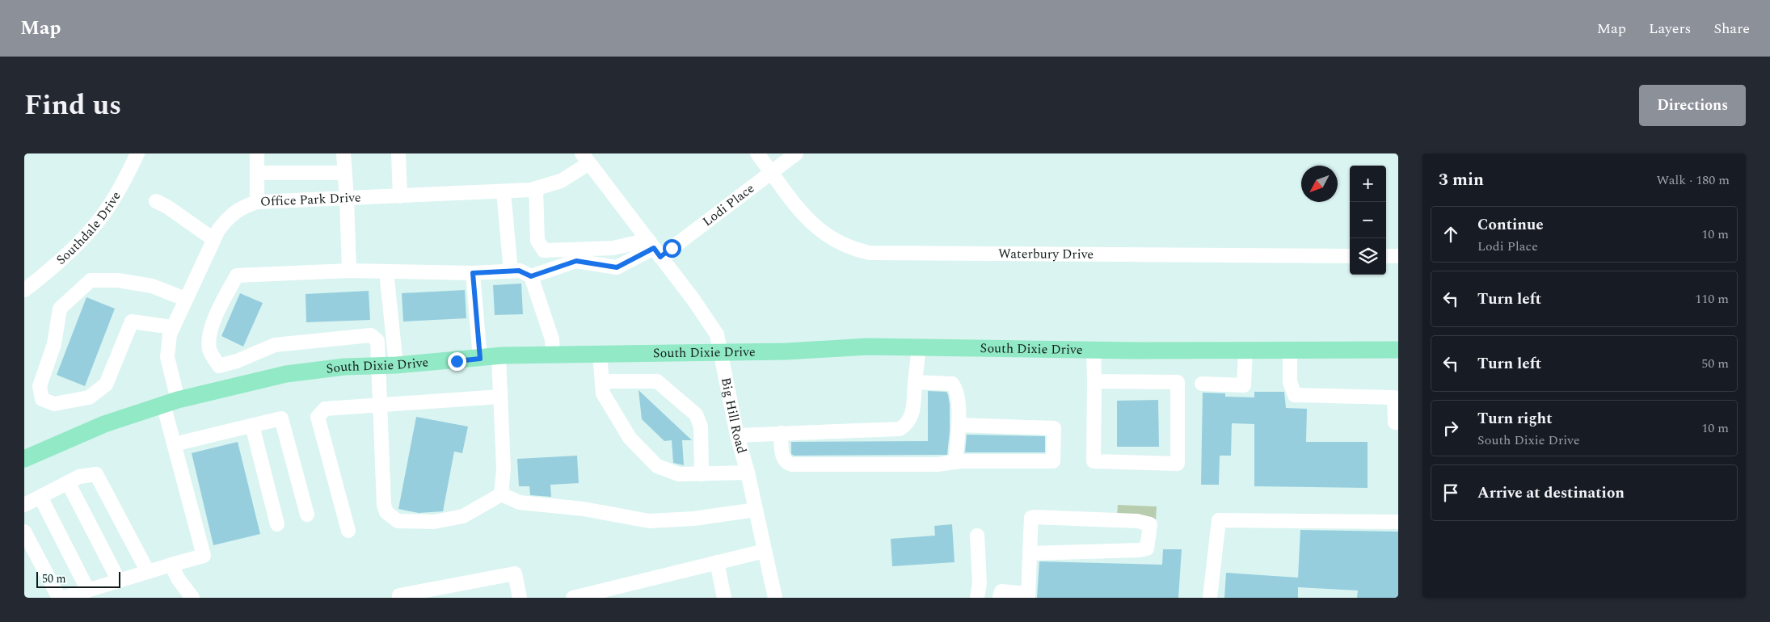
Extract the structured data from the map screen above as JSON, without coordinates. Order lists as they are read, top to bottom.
{
  "streets": {
    "main road": ["South Dixie Drive"],
    "street": [
      "Office Park Drive",
      "Lodi Place",
      "Southdale Drive",
      "Waterbury Drive",
      "Big Hill Road"
    ]
  },
  "crossings": [
    ["Office Park Drive", "South Dixie Drive"],
    ["Office Park Drive", "Big Hill Road"],
    ["Lodi Place", "Waterbury Drive"],
    ["Lodi Place", "Big Hill Road"],
    ["South Dixie Drive", "Big Hill Road"]
  ],
  "scale_bar": "50 m",
  "north": "bottom left",
  "page": {
    "header": "Map",
    "nav": ["Map", "Layers", "Share"],
    "title": "Find us",
    "buttons": "Directions",
    "heading": ["3 min", "Walk · 180 m"],
    "map_buttons": ["+", "−"],
    "list": [
      ["Continue", "Lodi Place", "10 m"],
      ["Turn left", "110 m"],
      ["Turn left", "50 m"],
      ["Turn right", "South Dixie Drive", "10 m"],
      "Arrive at destination"
    ],
    "scale": "50 m"
  }
}
